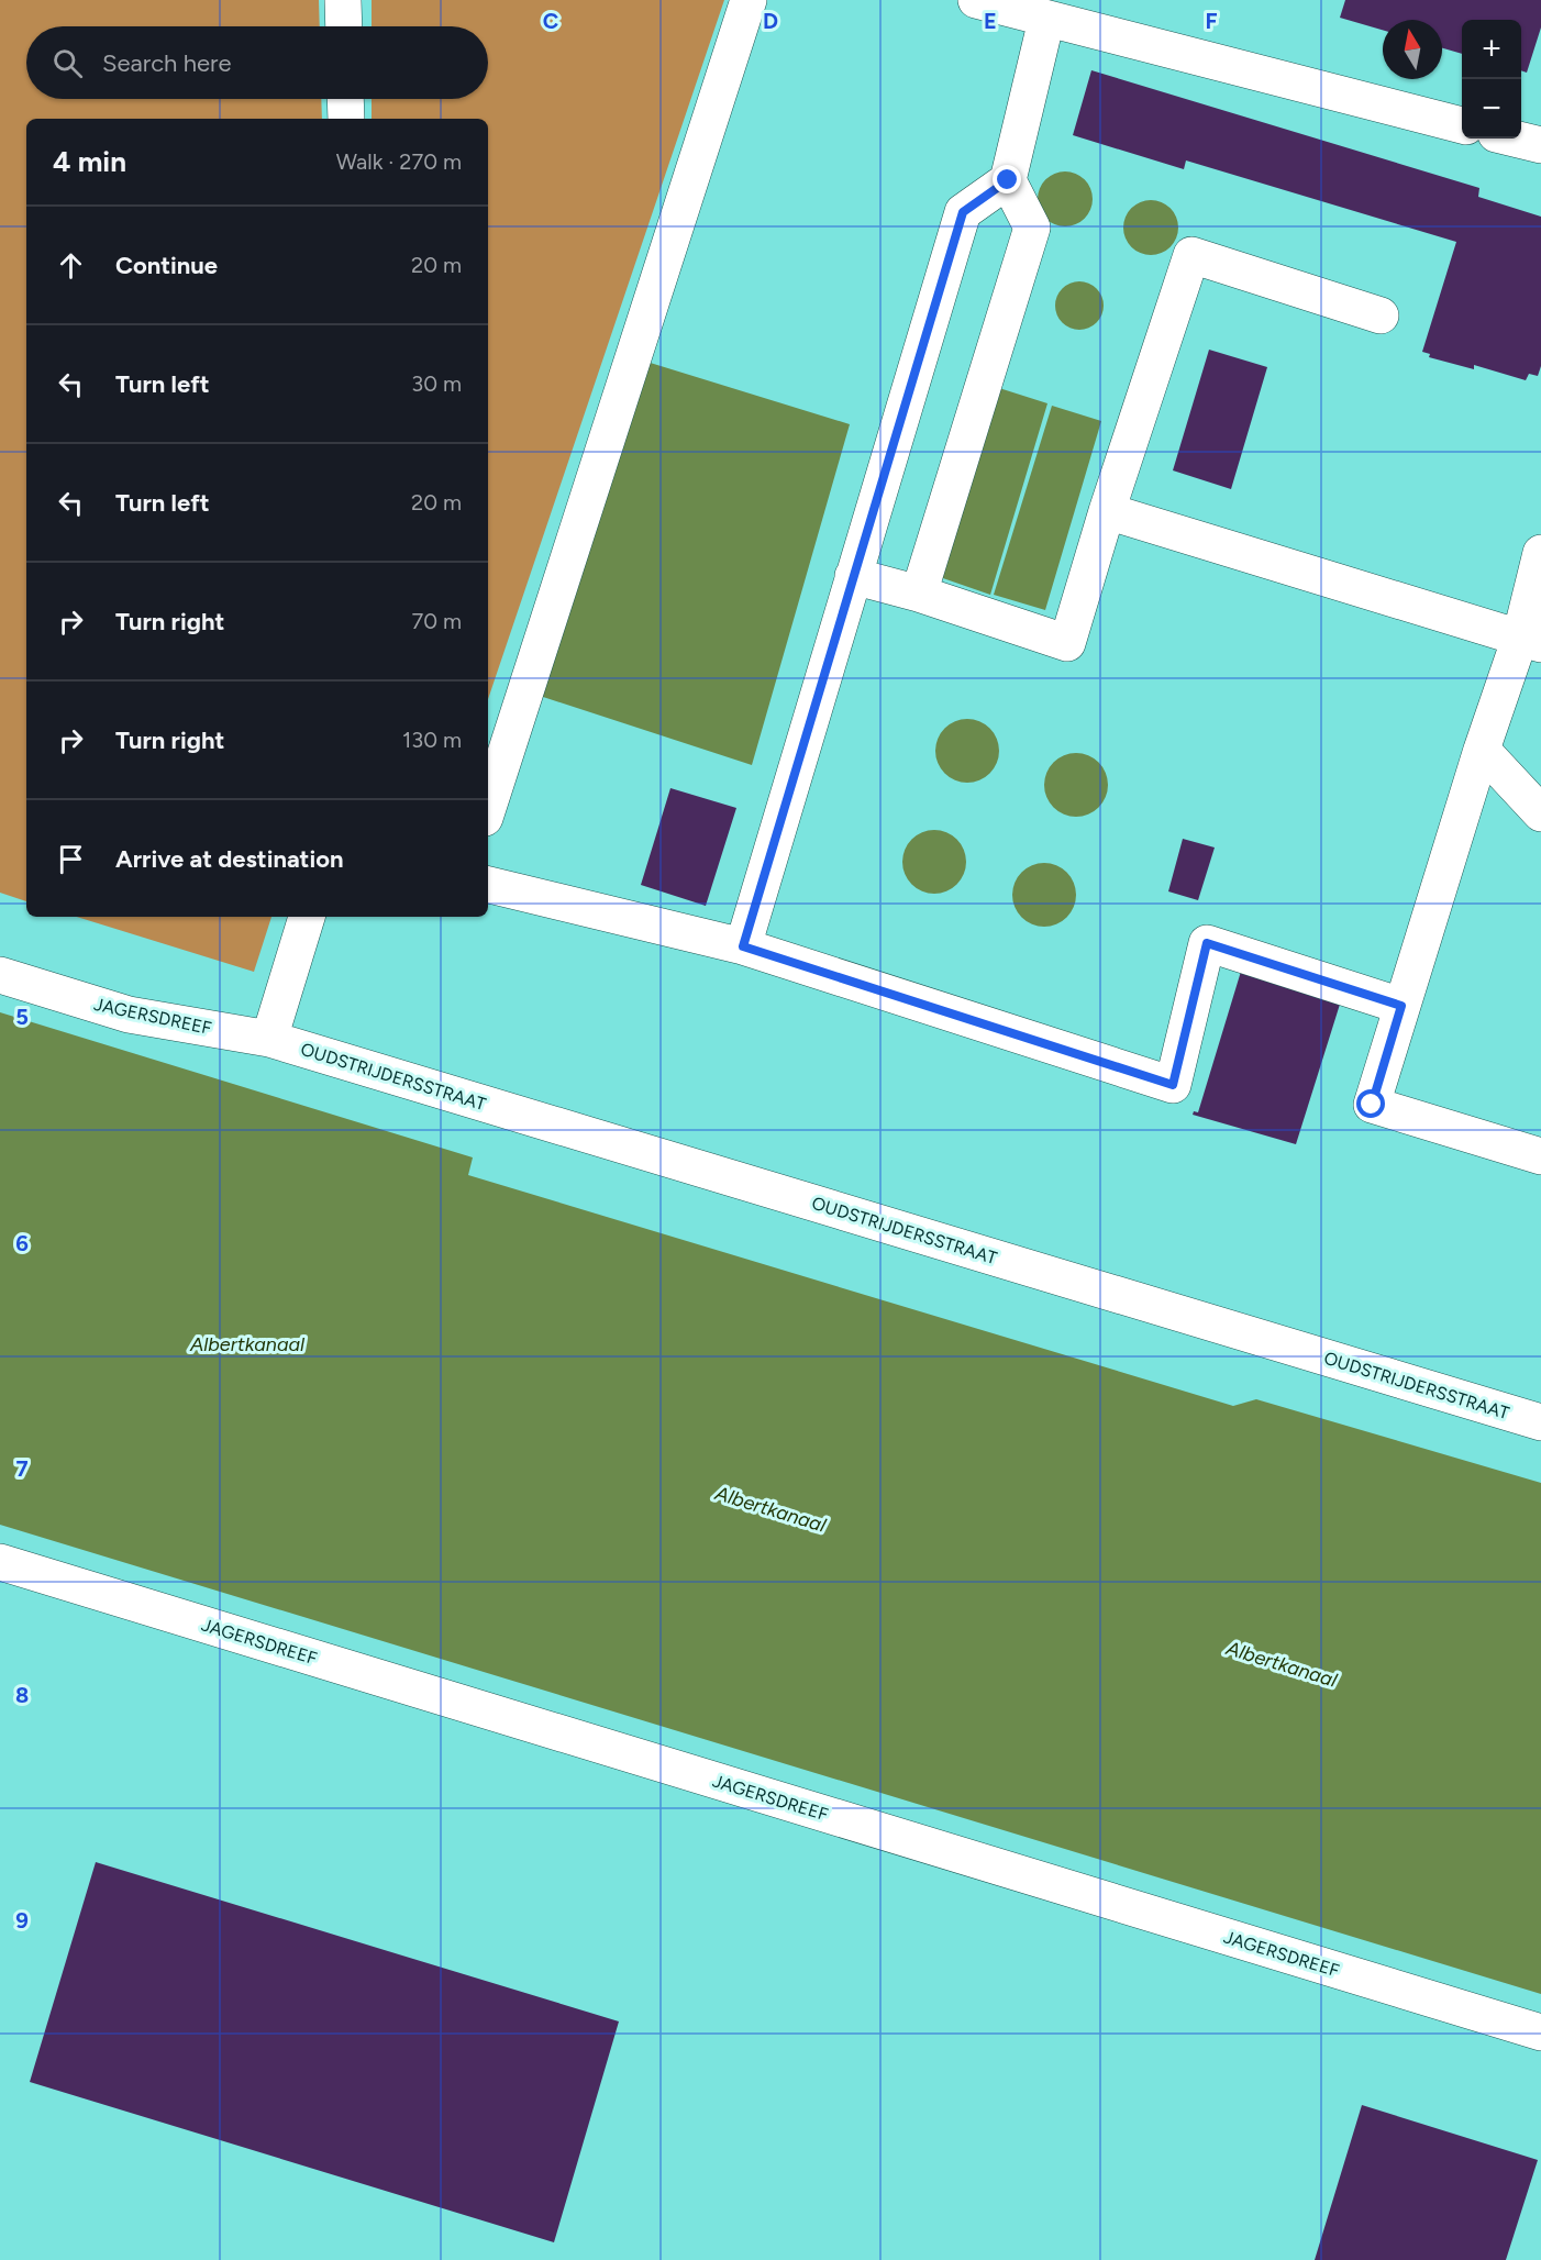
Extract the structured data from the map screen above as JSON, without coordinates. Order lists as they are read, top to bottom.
{
  "streets": {
    "street": ["JAGERSDREEF", "OUDSTRIJDERSSTRAAT"]
  },
  "crossings": [
    ["JAGERSDREEF", "OUDSTRIJDERSSTRAAT"]
  ],
  "water": ["Albertkanaal"],
  "north": "top",
  "page": {
    "map_buttons": ["+", "−"],
    "search": "Search here",
    "heading": ["4 min", "Walk · 270 m"],
    "list": [
      ["Continue", "20 m"],
      ["Turn left", "30 m"],
      ["Turn left", "20 m"],
      ["Turn right", "70 m"],
      ["Turn right", "130 m"],
      "Arrive at destination"
    ]
  },
  "grid": {
    "columns": [
      "C",
      "D",
      "E",
      "F"
    ],
    "rows": [
      "5",
      "6",
      "7",
      "8",
      "9"
    ]
  }
}
